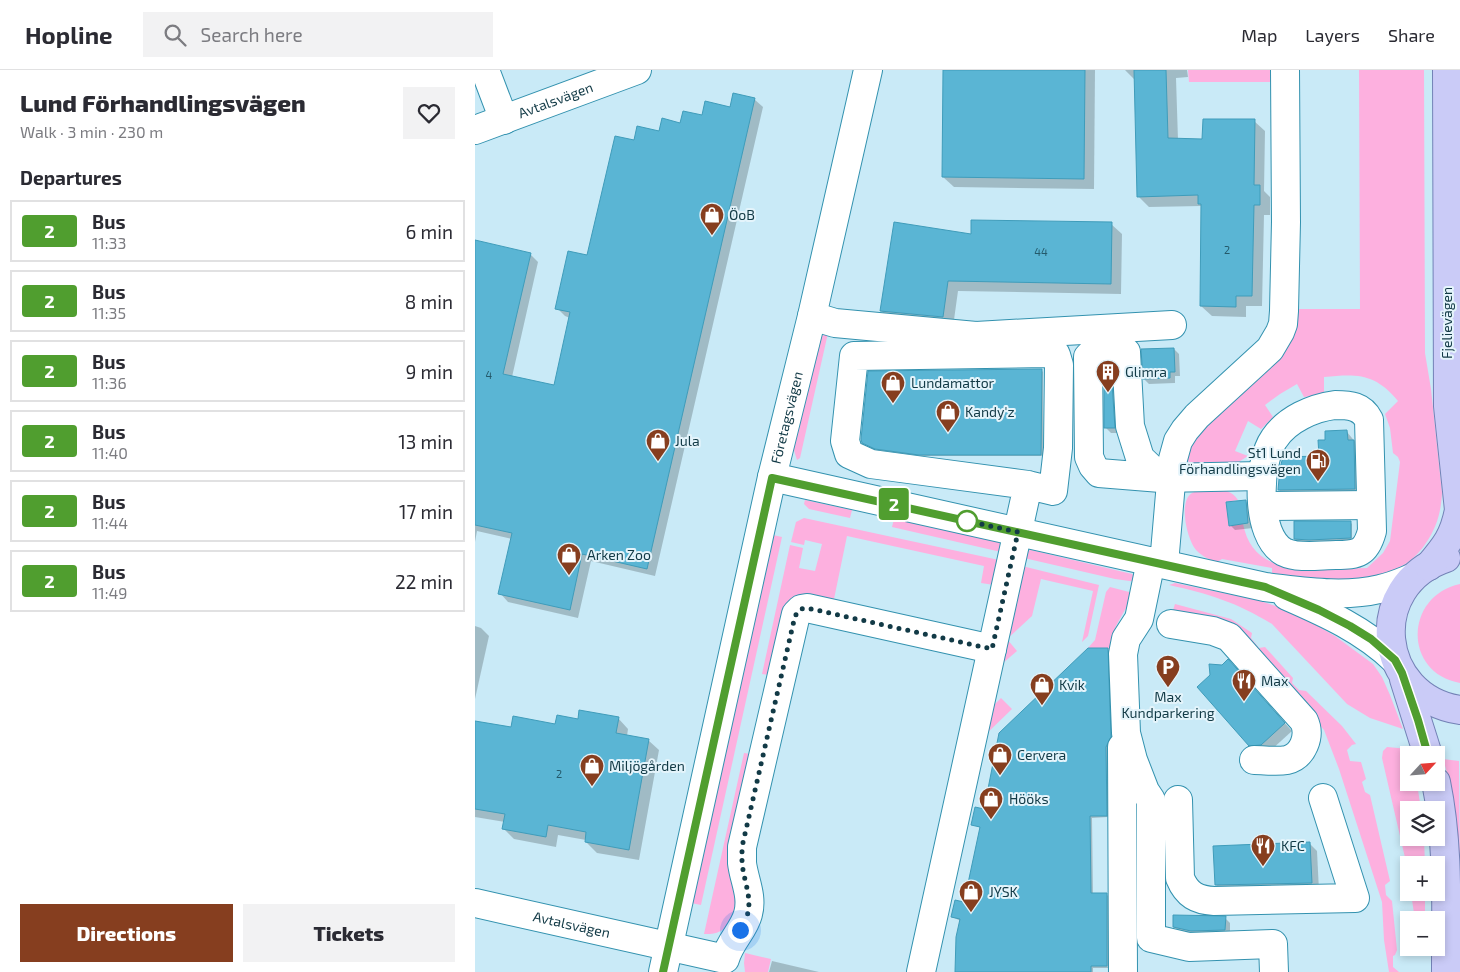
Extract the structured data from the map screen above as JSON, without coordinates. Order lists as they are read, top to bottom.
{
  "streets": {
    "main road": ["Fjelievägen"],
    "street": ["Avtalsvägen", "Företagsvägen"]
  },
  "crossings": [
    ["Avtalsvägen", "Företagsvägen"]
  ],
  "places": {
    "shop": [
      "ÖoB",
      "Lundamattor",
      "Kandy'z",
      "Jula",
      "Arken Zoo",
      "Kvik",
      "Cervera",
      "Miljögården",
      "Hööks",
      "JYSK"
    ],
    "building": ["Glimra"],
    "fuel station": ["St1 Lund Förhandlingsvägen"],
    "parking": ["Max Kundparkering"],
    "restaurant": ["Max", "KFC"]
  },
  "lines": ["bus line 2"],
  "house_numbers": [
    "2",
    "44",
    "4",
    "2"
  ],
  "north": "top right",
  "page": {
    "header": "Hopline",
    "search": "Search here",
    "nav": ["Map", "Layers", "Share"],
    "heading": [
      ["Lund Förhandlingsvägen", "Walk · 3 min · 230 m"],
      "Departures"
    ],
    "on_map": "2",
    "list": [
      {
        "mark": "2",
        "name": "Bus",
        "note": "11:33",
        "value": "6 min"
      },
      {
        "mark": "2",
        "name": "Bus",
        "note": "11:35",
        "value": "8 min"
      },
      {
        "mark": "2",
        "name": "Bus",
        "note": "11:36",
        "value": "9 min"
      },
      {
        "mark": "2",
        "name": "Bus",
        "note": "11:40",
        "value": "13 min"
      },
      {
        "mark": "2",
        "name": "Bus",
        "note": "11:44",
        "value": "17 min"
      },
      {
        "mark": "2",
        "name": "Bus",
        "note": "11:49",
        "value": "22 min"
      }
    ],
    "map_buttons": ["+", "−"],
    "buttons": ["Directions", "Tickets"]
  }
}
